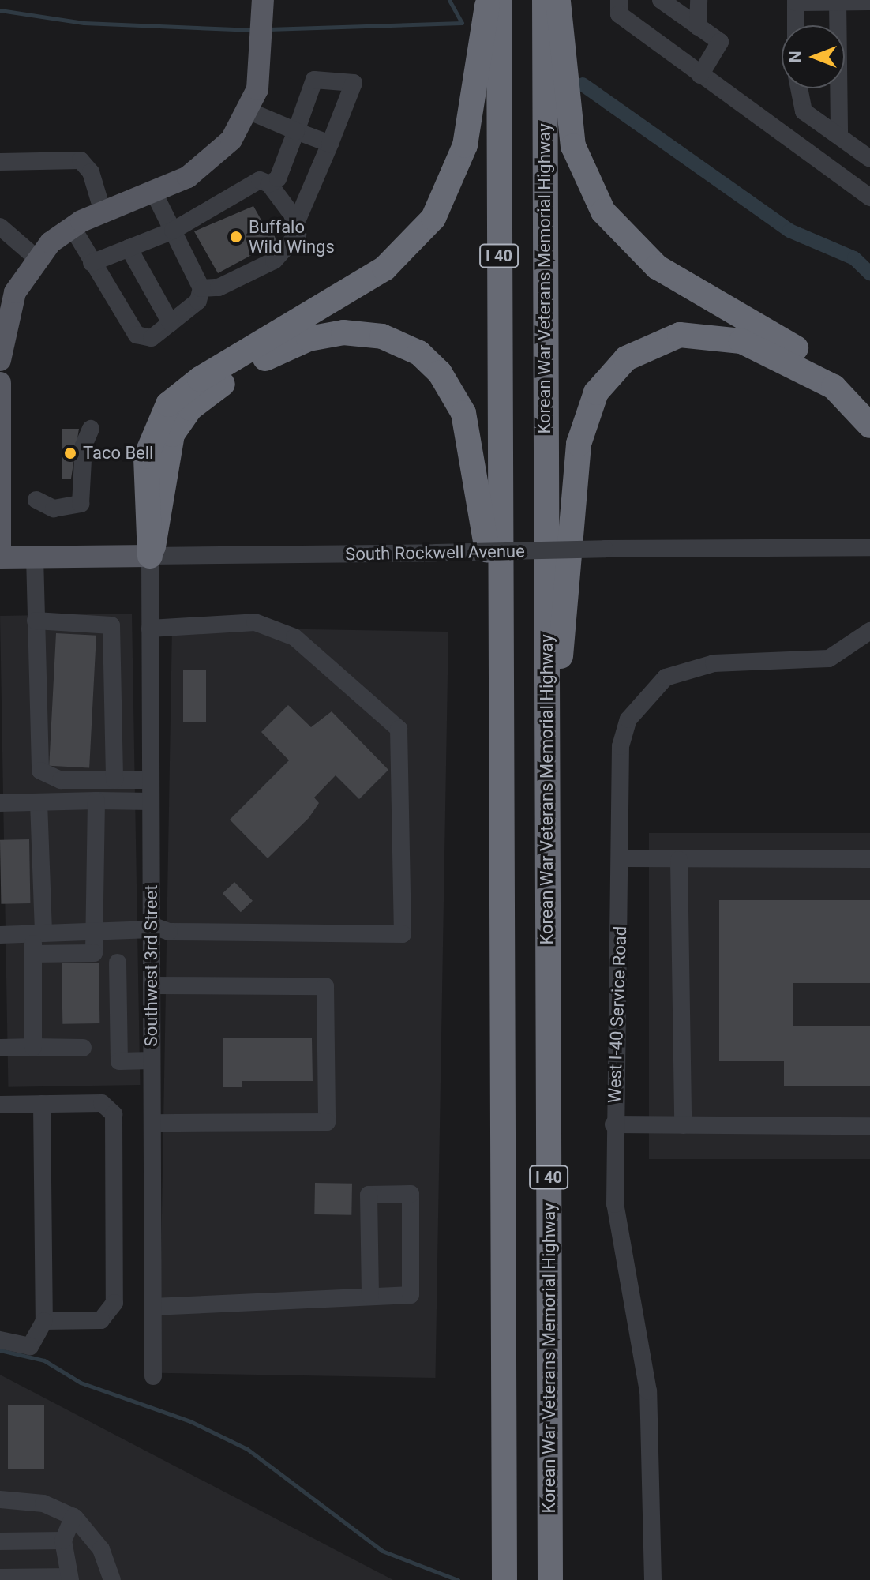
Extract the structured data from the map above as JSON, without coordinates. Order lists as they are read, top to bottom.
{
  "streets": {
    "highway": ["I 40", "Korean War Veterans Memorial Highway"],
    "main road": ["South Rockwell Avenue"],
    "street": ["Southwest 3rd Street", "West I-40 Service Road"]
  },
  "crossings": [
    ["South Rockwell Avenue", "Southwest 3rd Street"]
  ],
  "places": ["Buffalo Wild Wings", "Taco Bell"],
  "north": "left"
}
